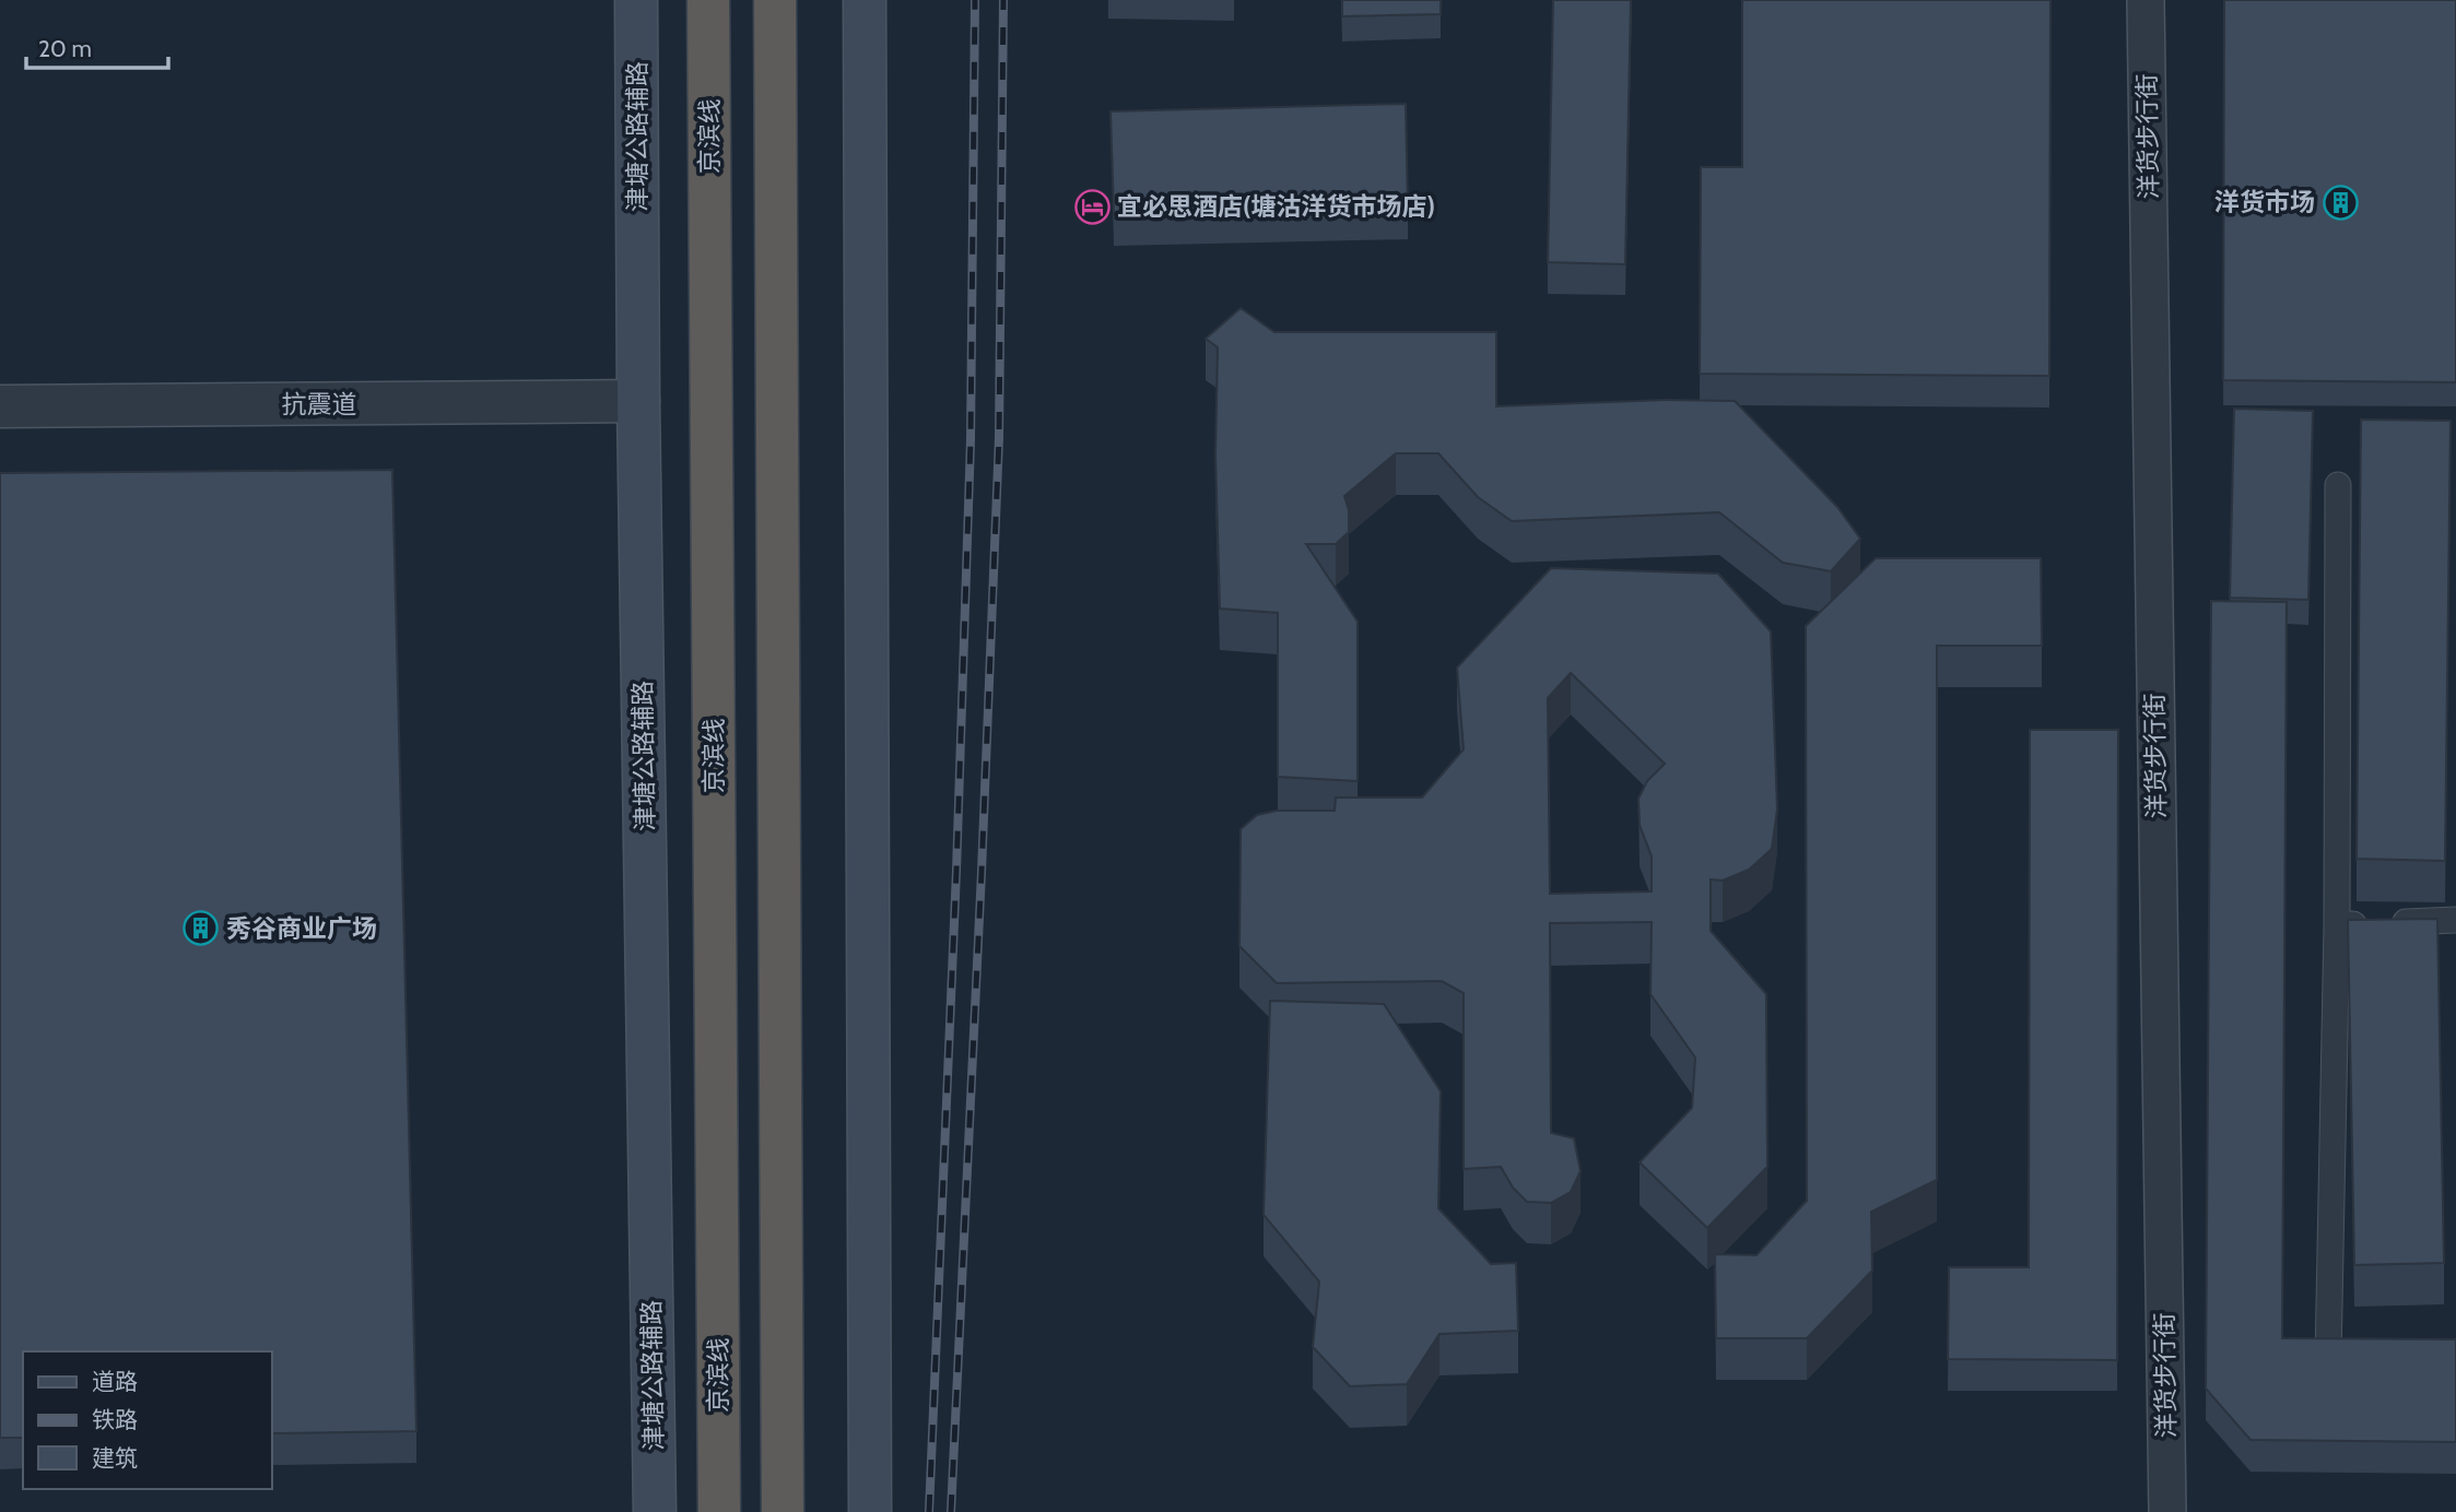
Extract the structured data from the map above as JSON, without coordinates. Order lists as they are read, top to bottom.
{
  "streets": {
    "highway": ["京滨线"],
    "main road": ["津塘公路辅路"],
    "street": ["洋货步行街", "抗震道"]
  },
  "crossings": [
    ["津塘公路辅路", "抗震道"]
  ],
  "places": {
    "building": ["洋货市场", "秀谷商业广场"],
    "hotel": ["宜必思酒店(塘沽洋货市场店)"]
  },
  "legend": ["道路", "铁路", "建筑"],
  "scale_bar": "20 m"
}
